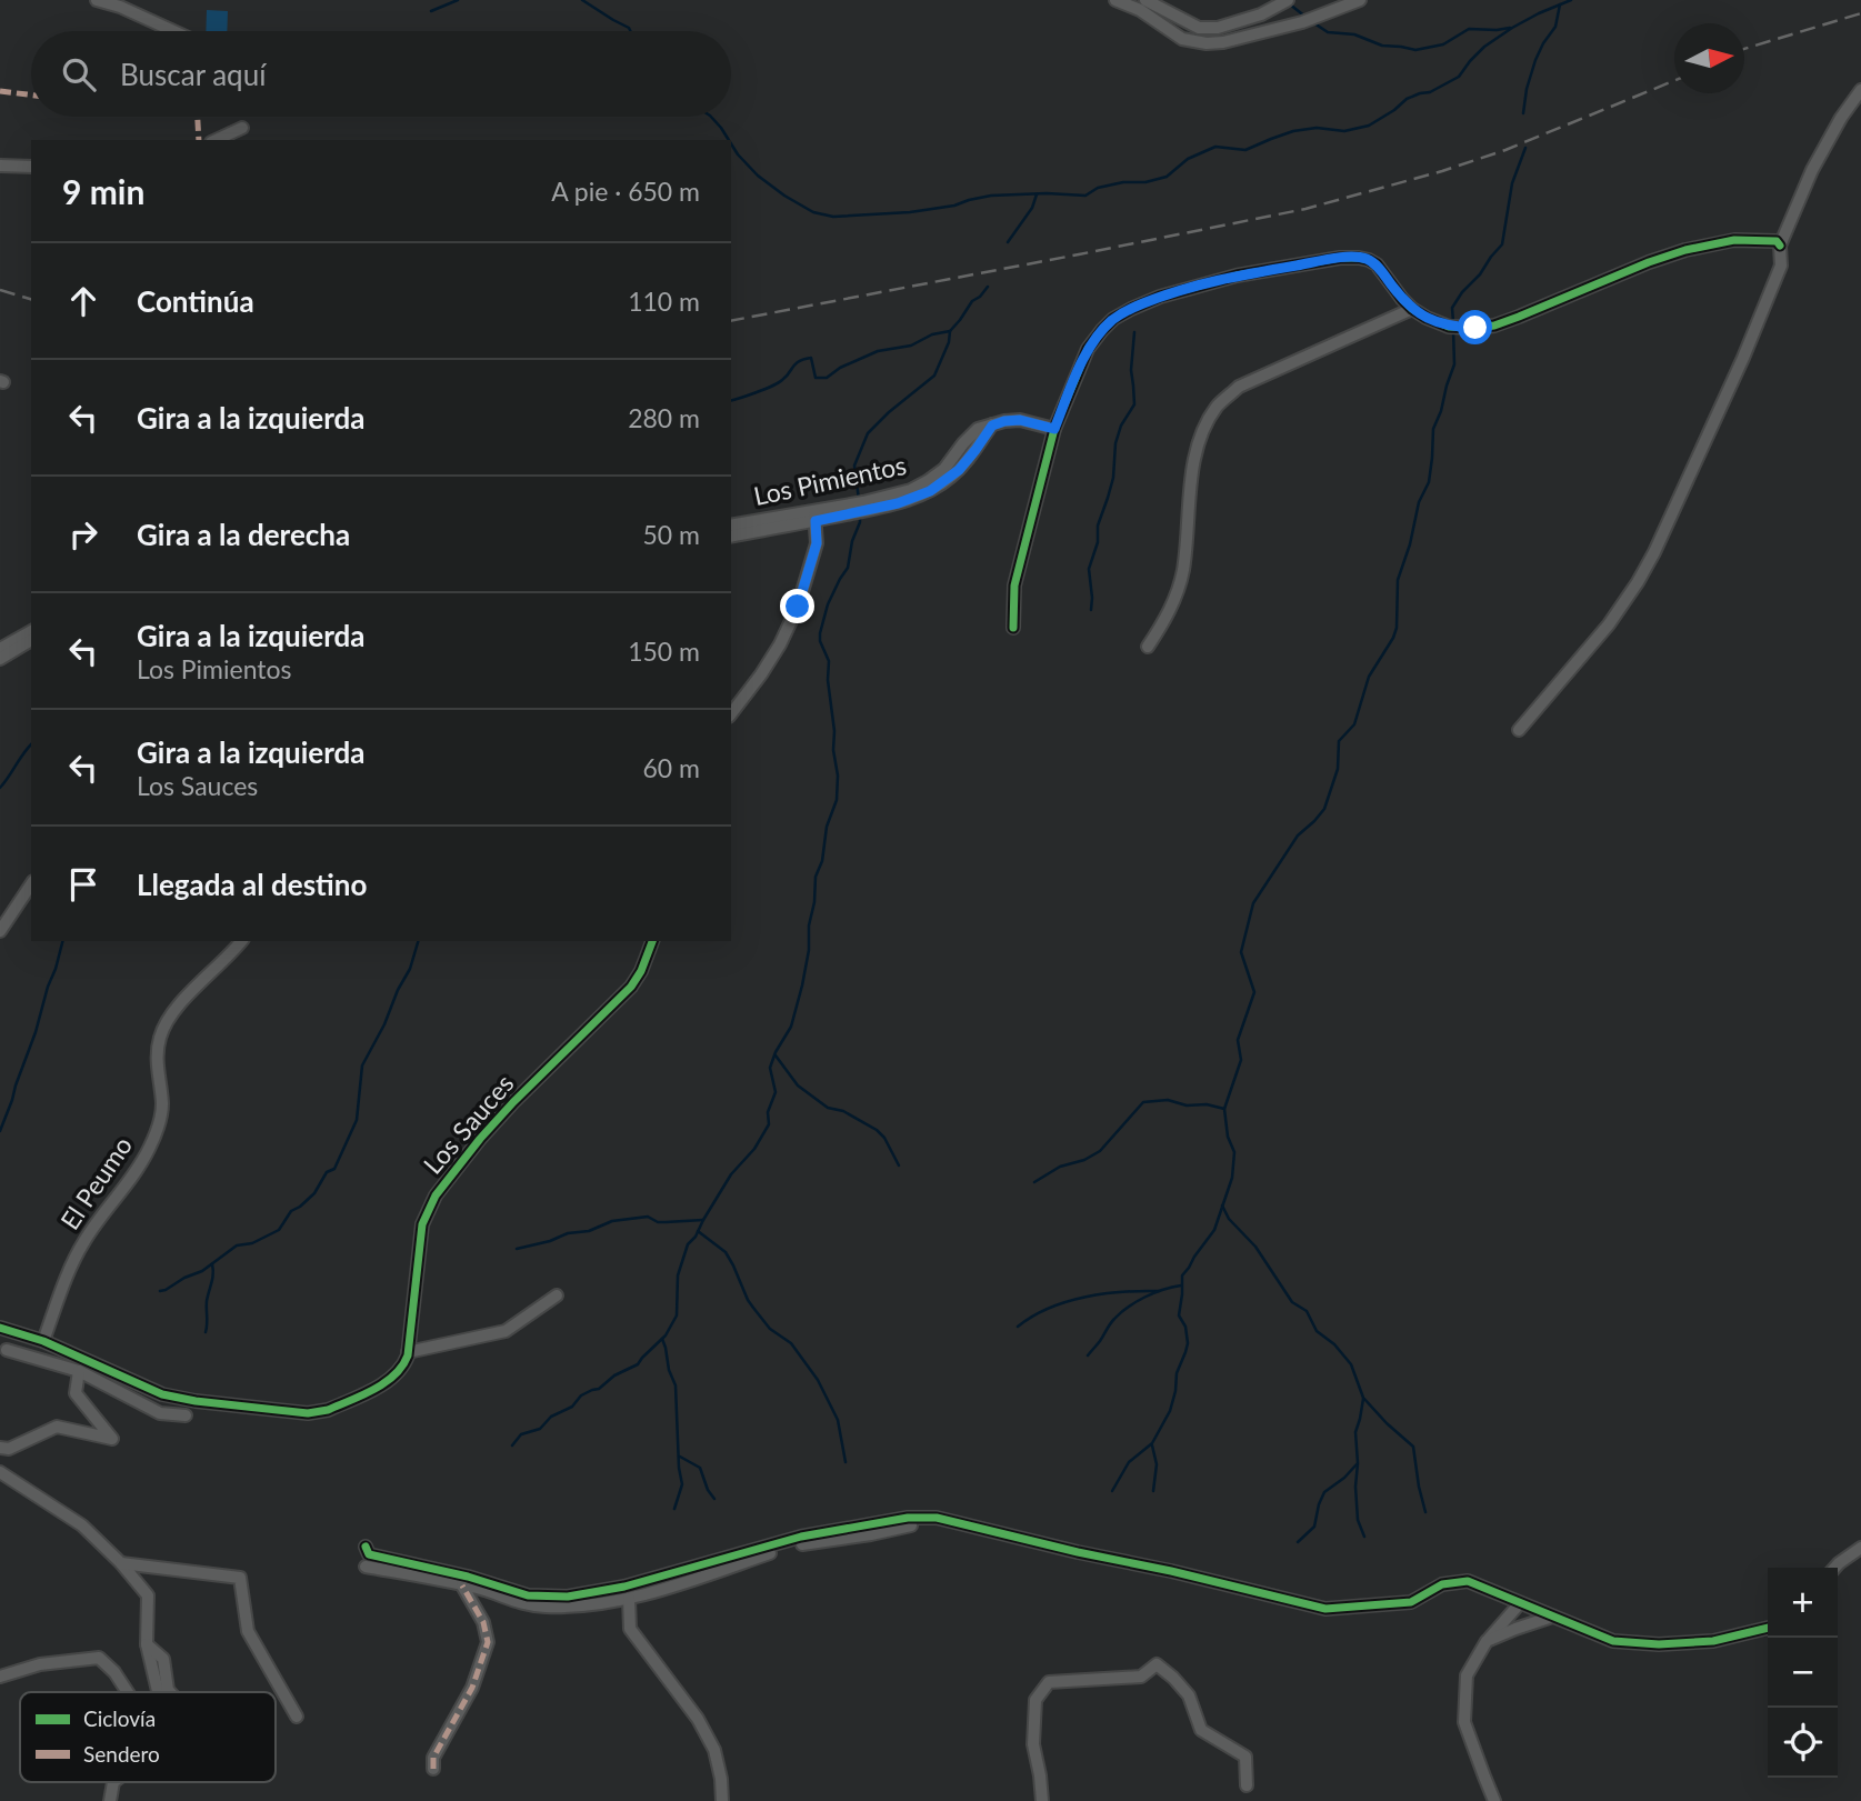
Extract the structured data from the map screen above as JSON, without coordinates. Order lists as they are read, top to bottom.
{
  "streets": {
    "street": ["Los Pimientos", "Los Sauces", "El Peumo"]
  },
  "crossings": [
    ["Los Sauces", "El Peumo"]
  ],
  "legend": ["Ciclovía", "Sendero"],
  "north": "right",
  "page": {
    "search": "Buscar aquí",
    "heading": ["9 min", "A pie · 650 m"],
    "list": [
      ["Continúa", "110 m"],
      ["Gira a la izquierda", "280 m"],
      ["Gira a la derecha", "50 m"],
      ["Gira a la izquierda", "Los Pimientos", "150 m"],
      ["Gira a la izquierda", "Los Sauces", "60 m"],
      "Llegada al destino"
    ],
    "map_buttons": ["+", "−"]
  }
}
